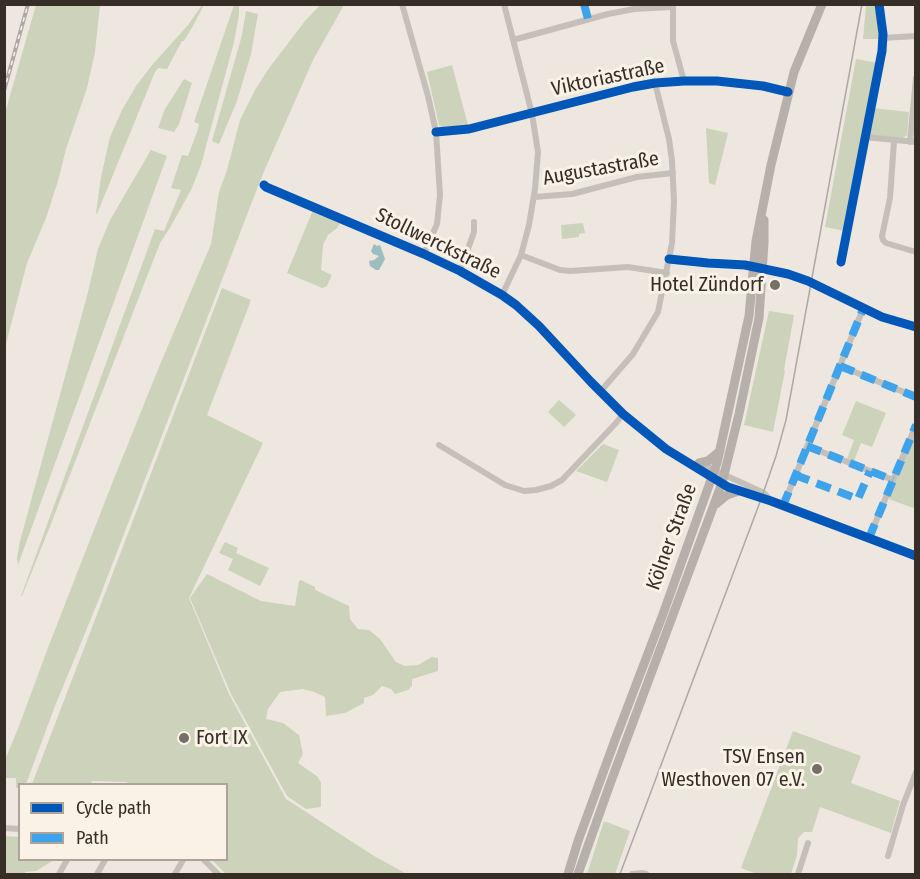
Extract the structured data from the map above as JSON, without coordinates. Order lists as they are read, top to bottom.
{
  "streets": {
    "main road": ["Kölner Straße"],
    "street": ["Viktoriastraße", "Augustastraße", "Stollwerckstraße"]
  },
  "crossings": [
    ["Viktoriastraße", "Kölner Straße"],
    ["Stollwerckstraße", "Kölner Straße"]
  ],
  "places": ["Hotel Zündorf", "Fort IX", "TSV Ensen Westhoven 07 e.V."],
  "legend": ["Cycle path", "Path"]
}
